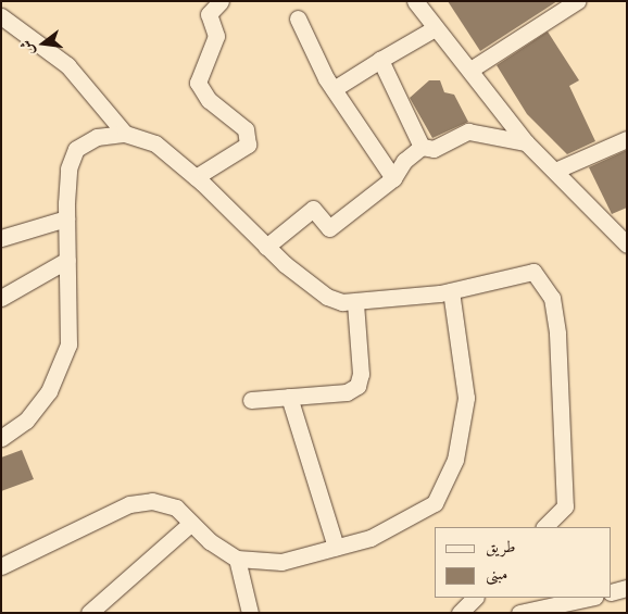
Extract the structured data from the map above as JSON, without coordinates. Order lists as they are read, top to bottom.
{
  "legend": ["طريق", "مبنى"],
  "north": "left"
}
